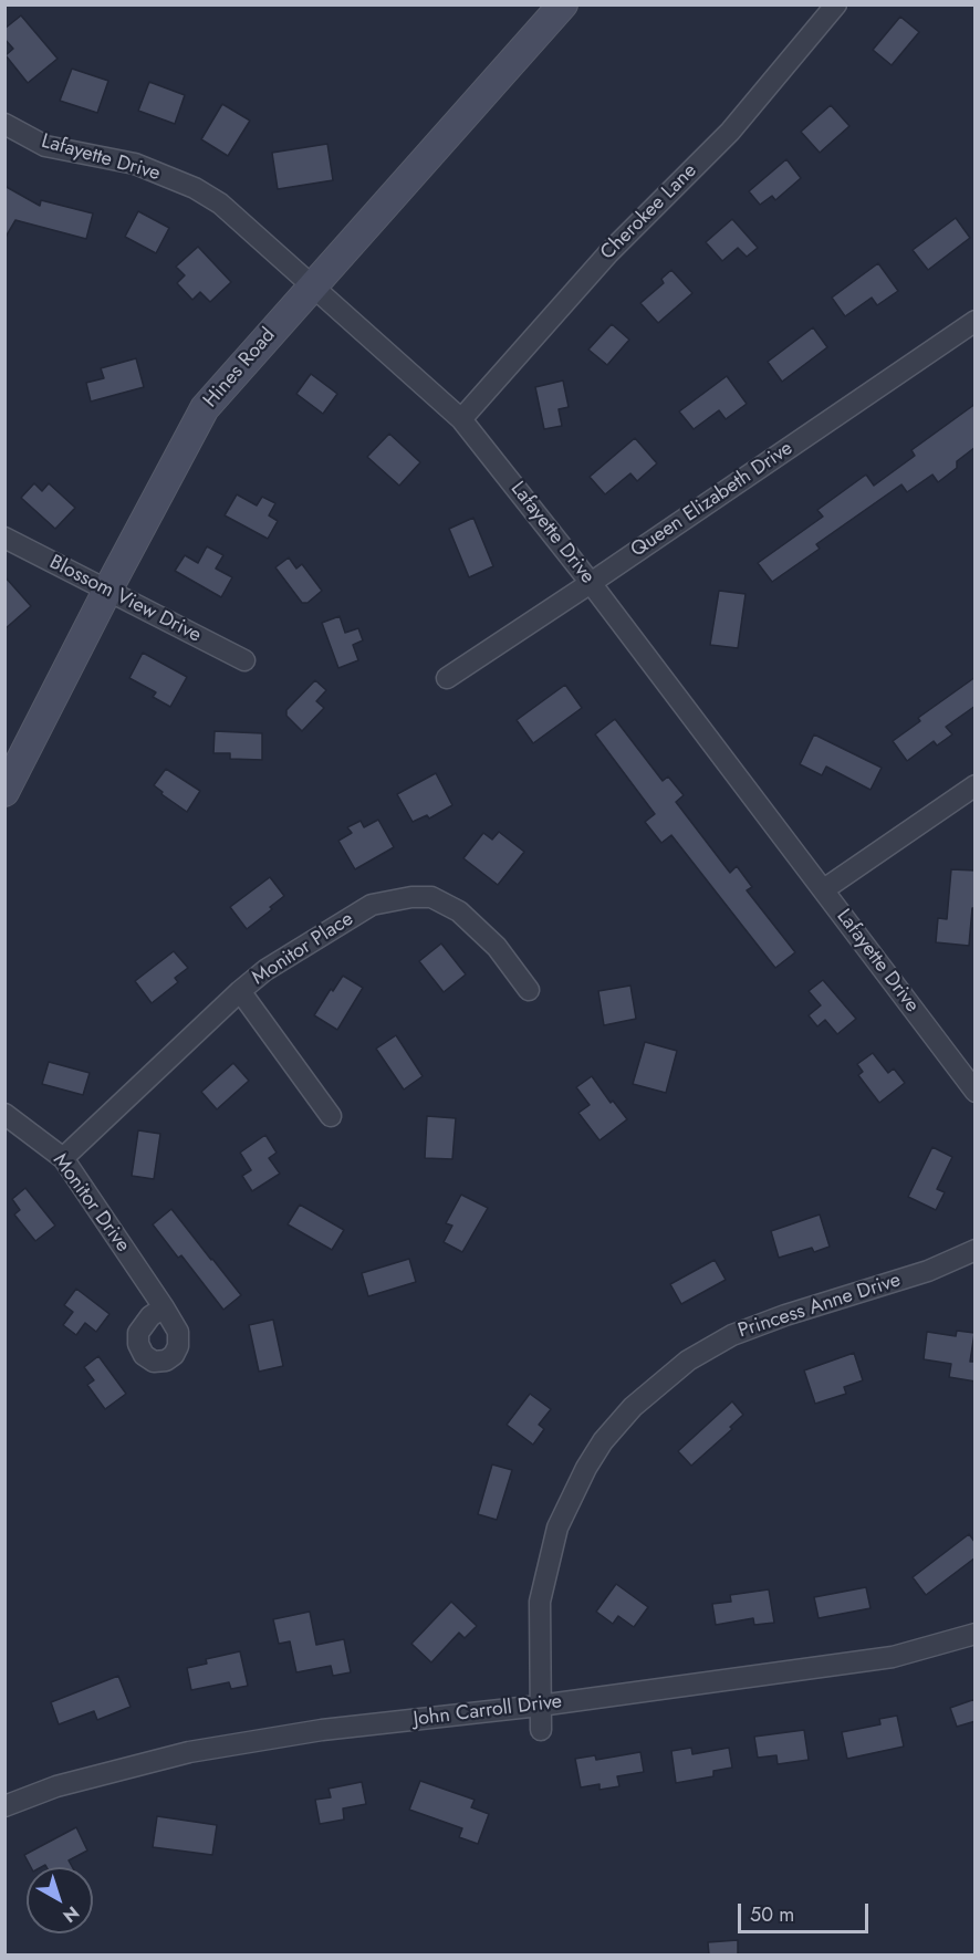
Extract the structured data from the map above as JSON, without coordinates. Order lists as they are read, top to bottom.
{
  "streets": {
    "street": [
      "Lafayette Drive",
      "Cherokee Lane",
      "Hines Road",
      "Queen Elizabeth Drive",
      "Blossom View Drive",
      "Monitor Place",
      "Monitor Drive",
      "Princess Anne Drive",
      "John Carroll Drive"
    ]
  },
  "crossings": [
    ["Lafayette Drive", "Cherokee Lane"],
    ["Lafayette Drive", "Hines Road"],
    ["Lafayette Drive", "Queen Elizabeth Drive"],
    ["Hines Road", "Blossom View Drive"],
    ["Monitor Place", "Monitor Drive"],
    ["Princess Anne Drive", "John Carroll Drive"]
  ],
  "scale_bar": "50 m",
  "north": "bottom right"
}
